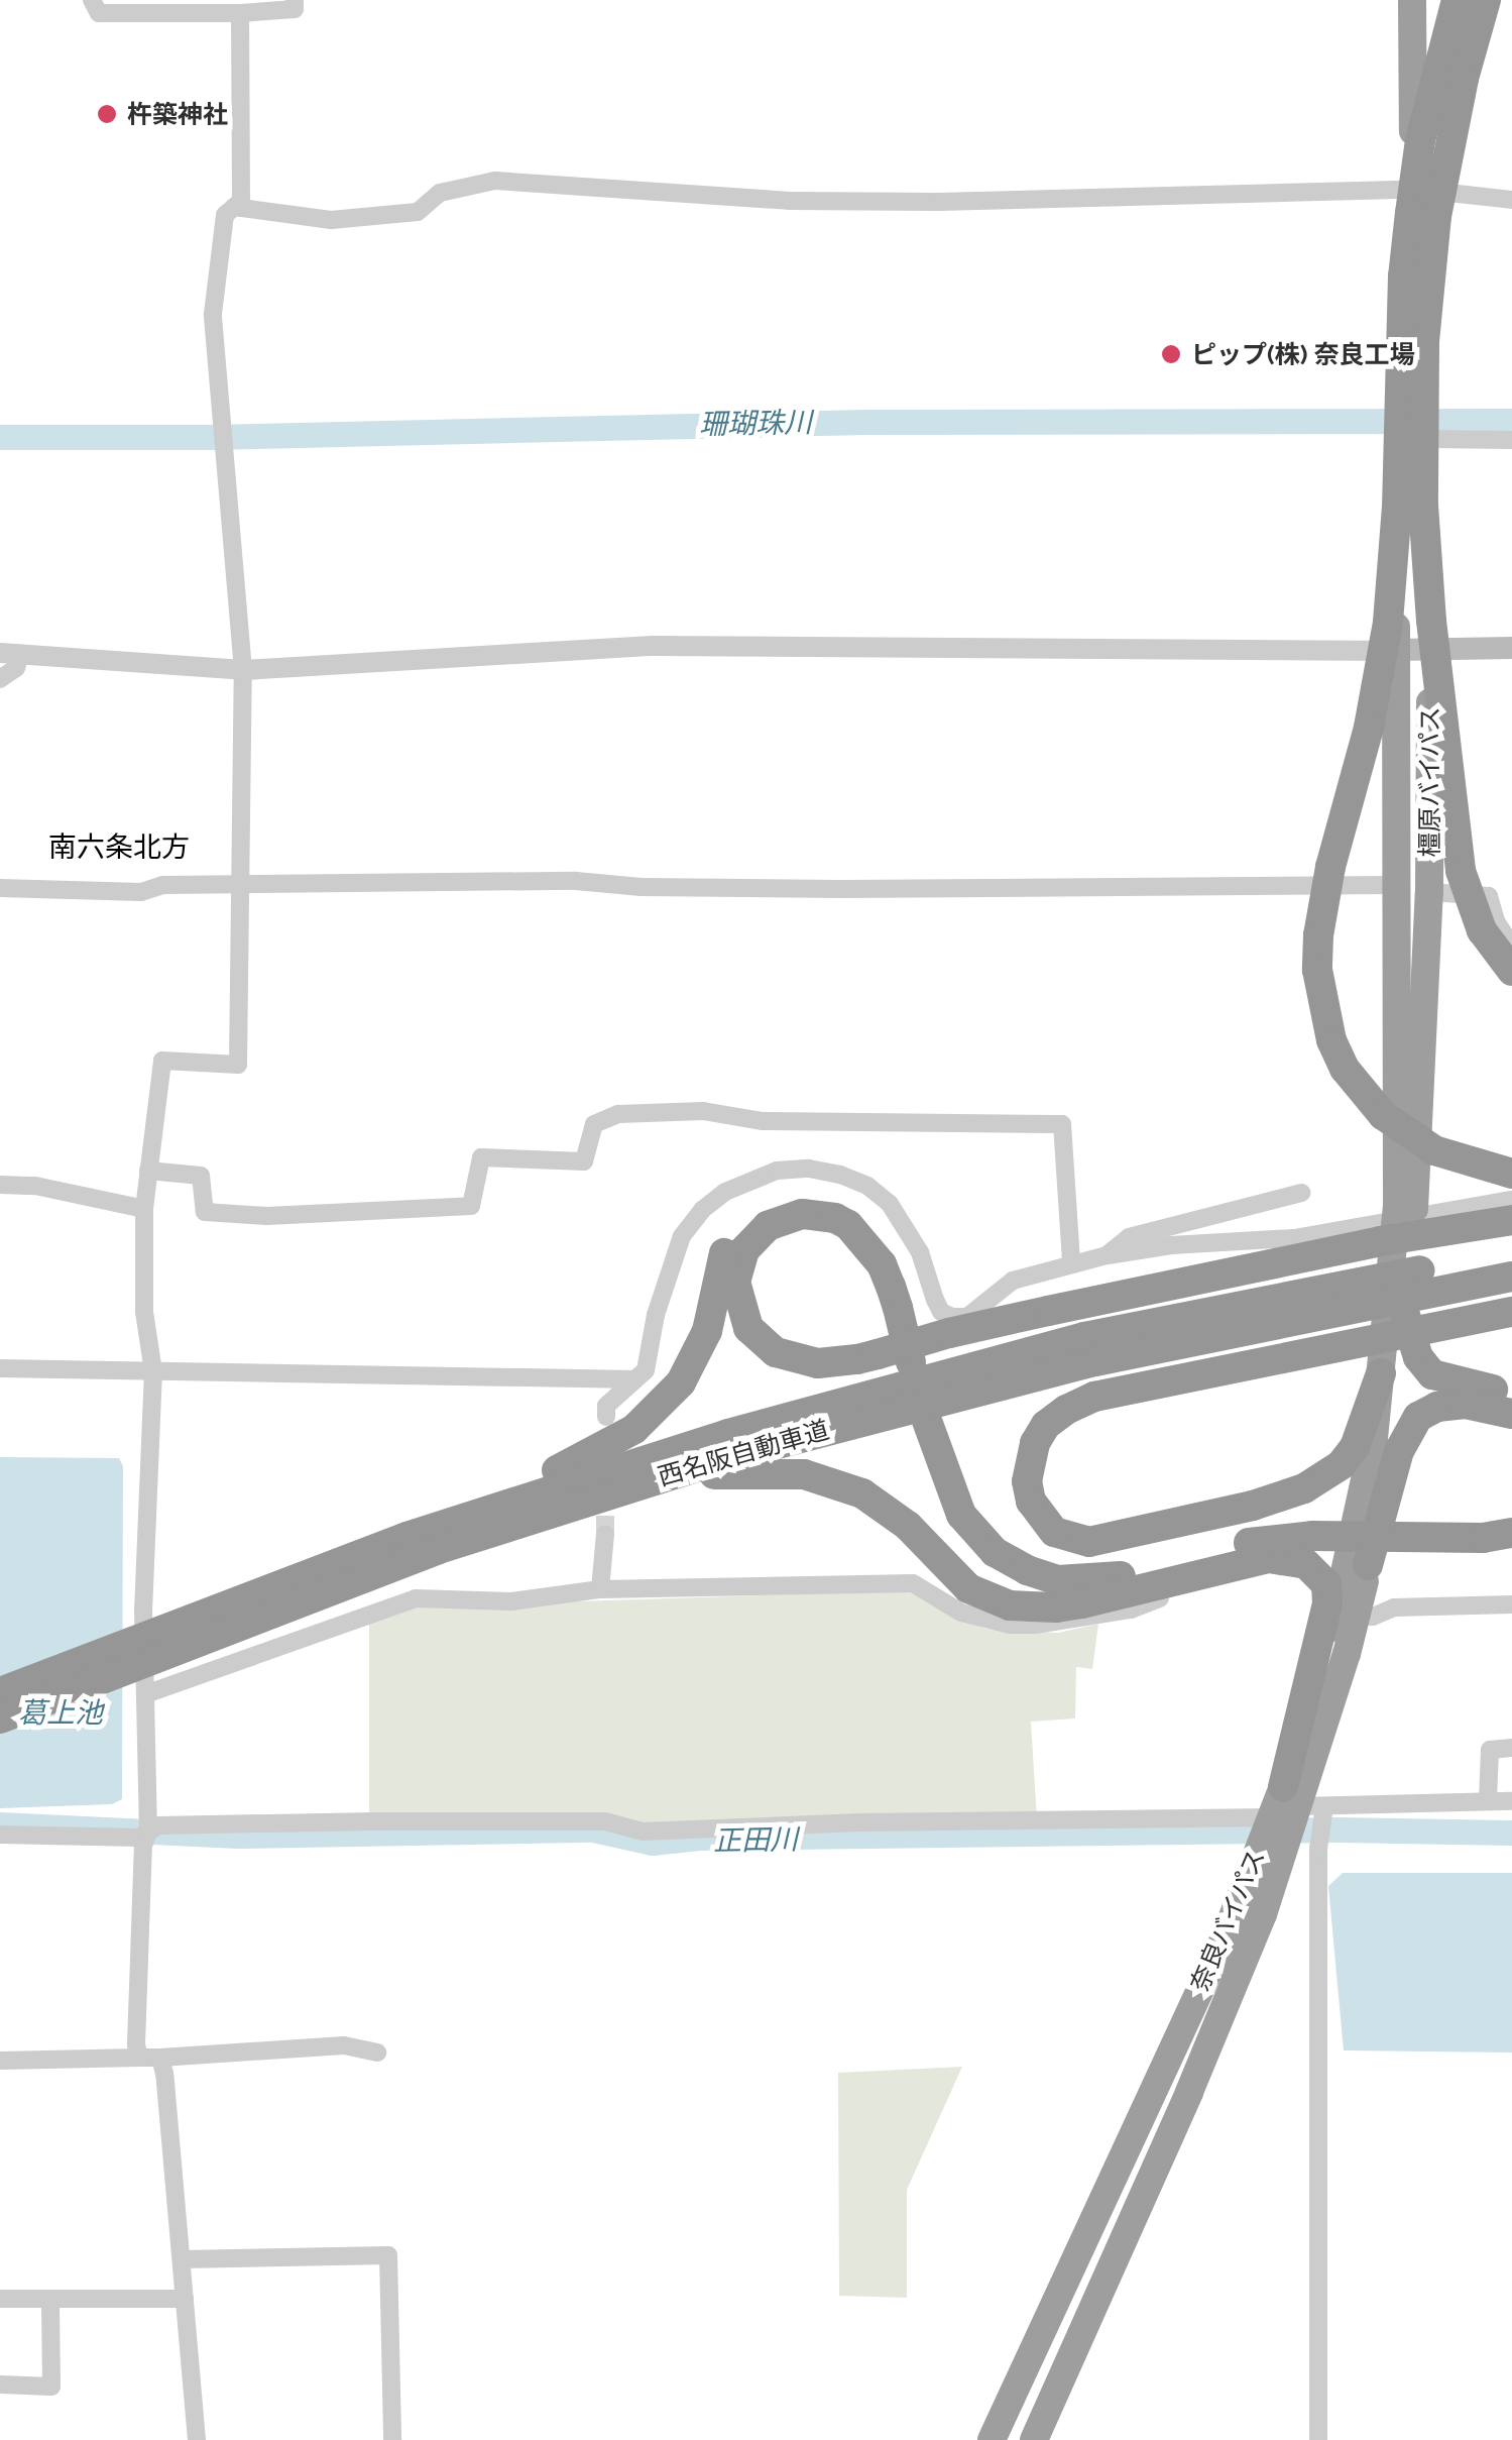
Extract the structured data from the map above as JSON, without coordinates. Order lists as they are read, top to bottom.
{
  "streets": {
    "highway": ["橿原バイパス", "西名阪自動車道", "奈良バイパス"]
  },
  "crossings": [
    ["橿原バイパス", "西名阪自動車道"],
    ["橿原バイパス", "奈良バイパス"]
  ],
  "districts": ["南六条北方"],
  "water": ["珊瑚珠川", "葛上池", "正田川"],
  "places": ["杵築神社", "ピップ(株) 奈良工場"]
}
